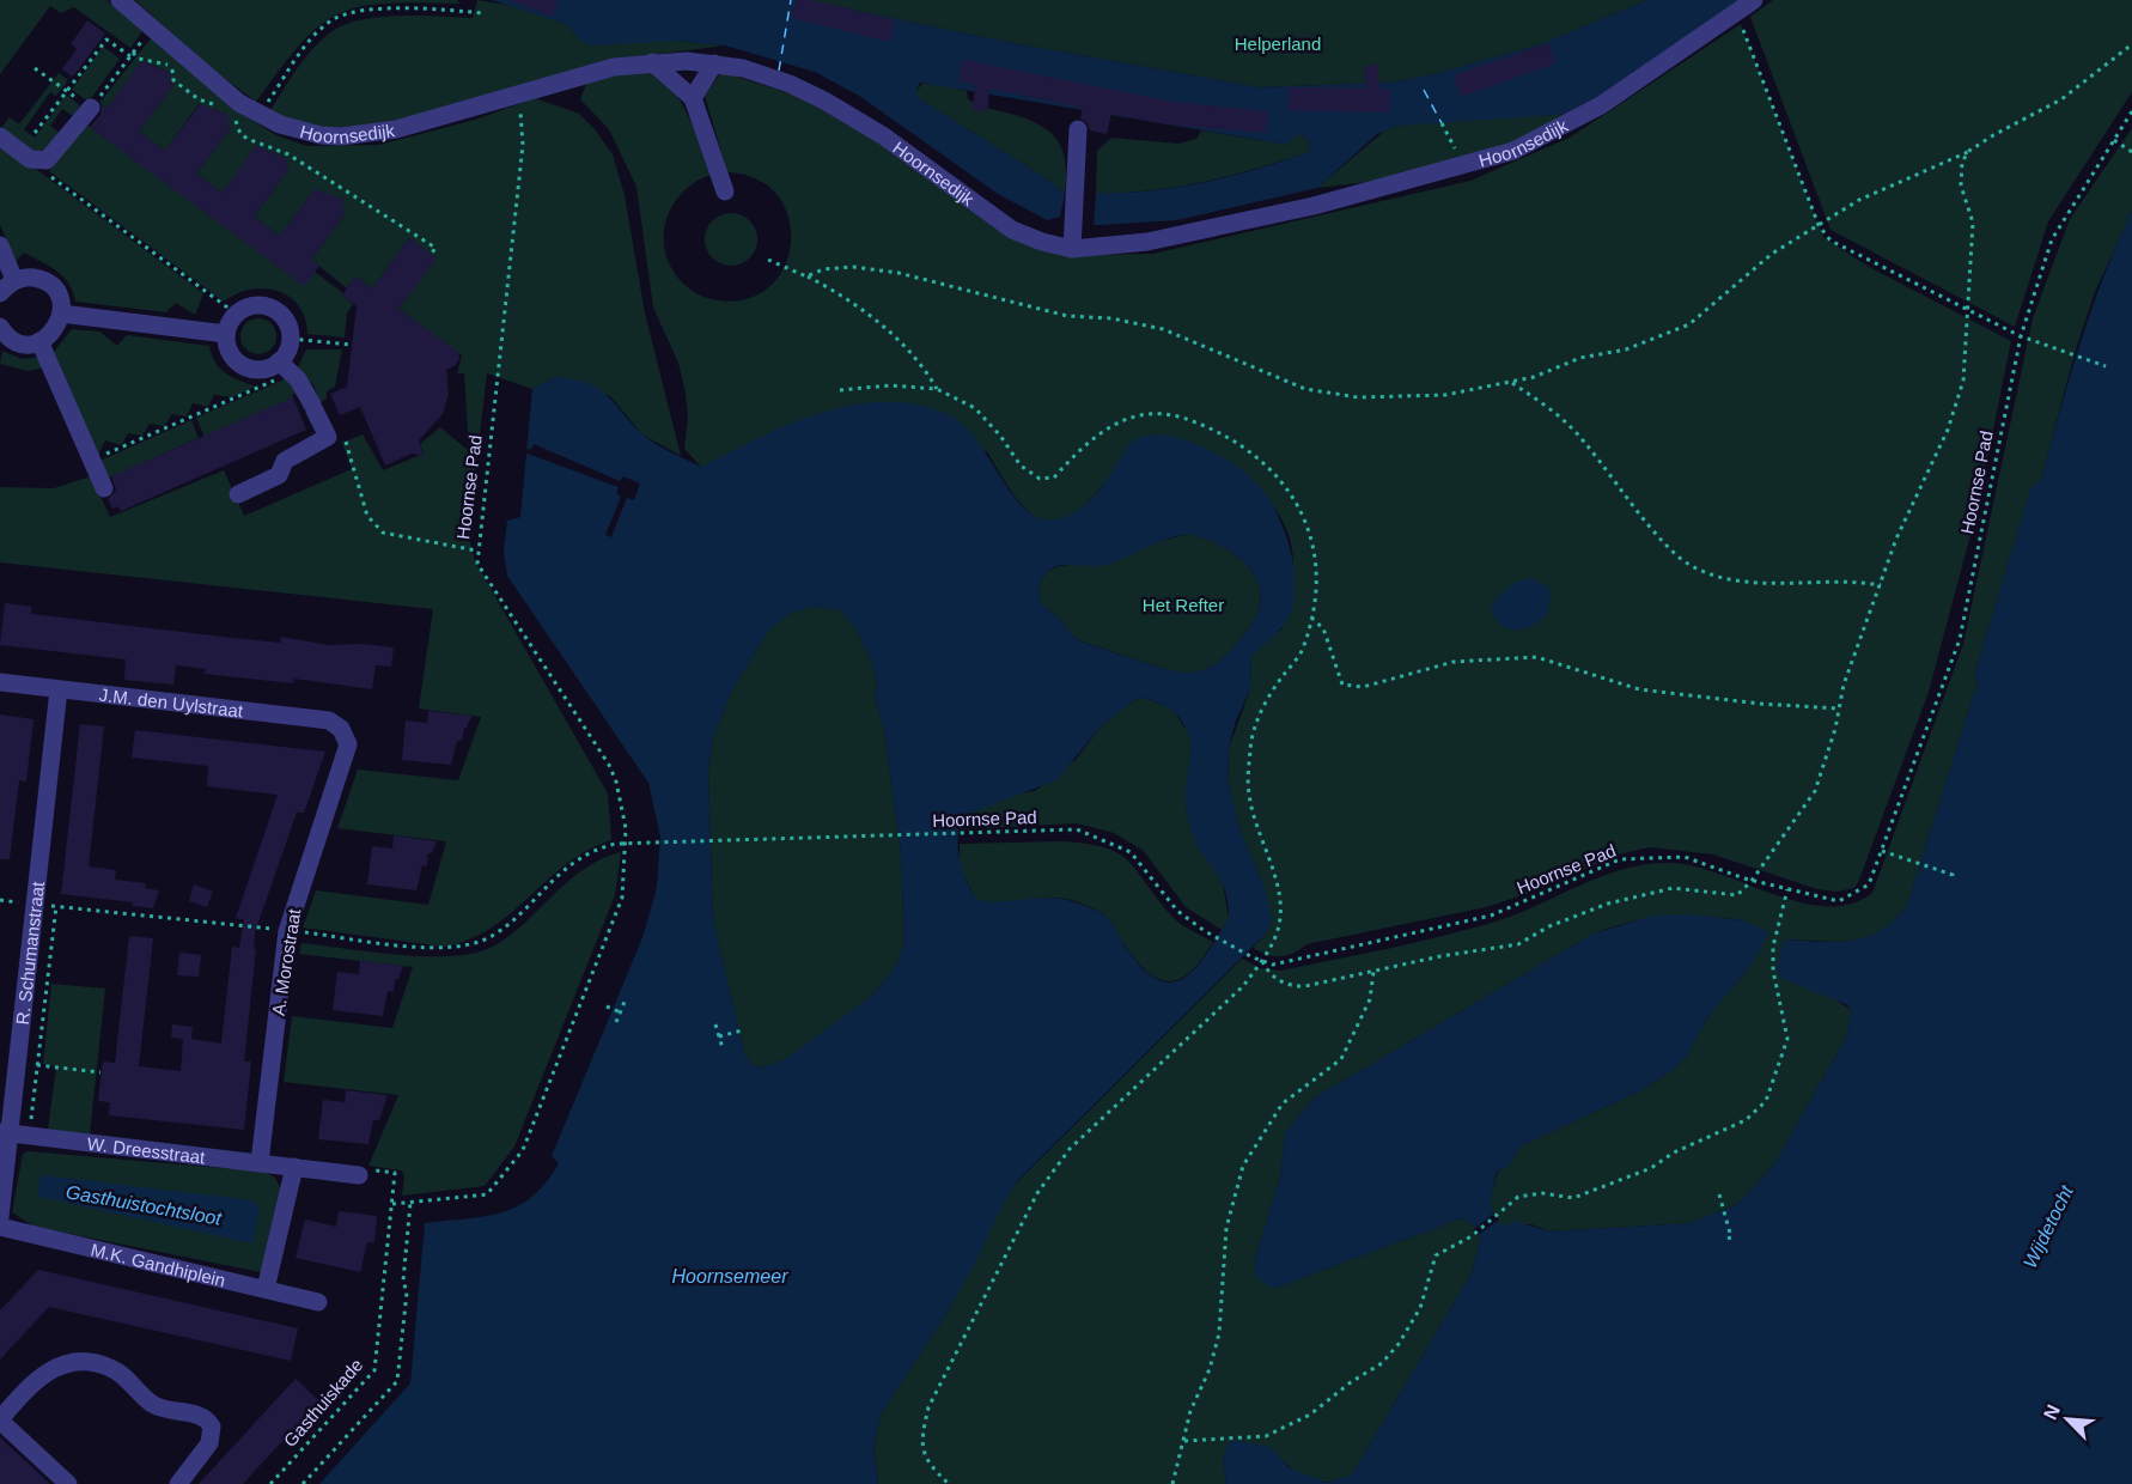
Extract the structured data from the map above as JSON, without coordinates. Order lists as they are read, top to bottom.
{
  "streets": {
    "street": [
      "Hoornsedijk",
      "J.M. den Uylstraat",
      "R. Schumanstraat",
      "A. Morostraat",
      "W. Dreesstraat",
      "M.K. Gandhiplein"
    ],
    "path": ["Hoornse Pad", "Gasthuiskade"]
  },
  "crossings": [
    ["Hoornsedijk", "Hoornse Pad"],
    ["Hoornse Pad", "Gasthuiskade"],
    ["J.M. den Uylstraat", "R. Schumanstraat"],
    ["J.M. den Uylstraat", "A. Morostraat"],
    ["R. Schumanstraat", "W. Dreesstraat"],
    ["A. Morostraat", "W. Dreesstraat"],
    ["W. Dreesstraat", "Gasthuiskade"]
  ],
  "water": ["Gasthuistochtsloot", "Wijdetocht", "Hoornsemeer"],
  "parks": ["Helperland", "Het Refter"],
  "north": "top left"
}
